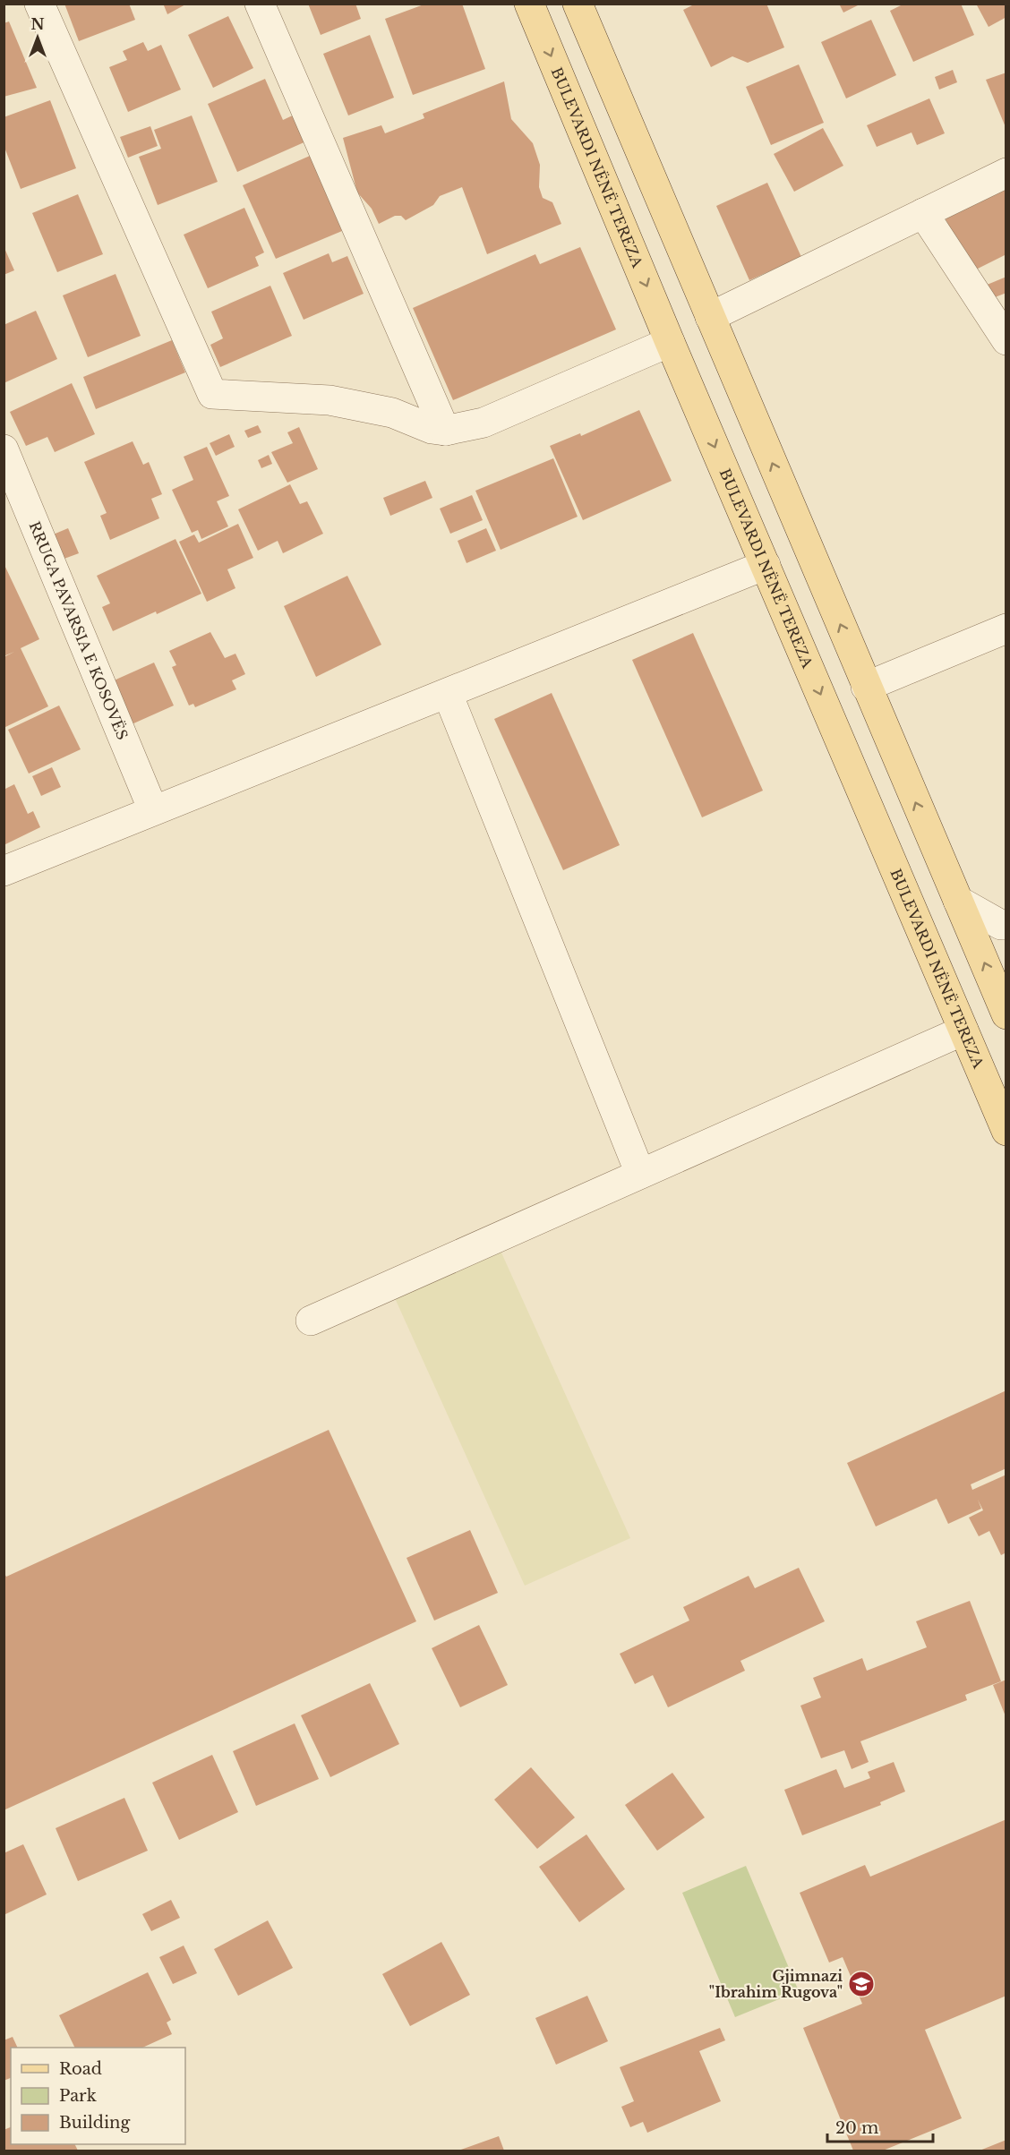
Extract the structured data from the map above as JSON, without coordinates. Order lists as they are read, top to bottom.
{
  "streets": {
    "main road": ["BULEVARDI NËNË TEREZA"],
    "street": ["RRUGA PAVARSIA E KOSOVËS"]
  },
  "places": {
    "school or university": ["Gjimnazi \"Ibrahim Rugova\""]
  },
  "legend": ["Road", "Park", "Building"],
  "scale_bar": "20 m",
  "north": "top"
}
